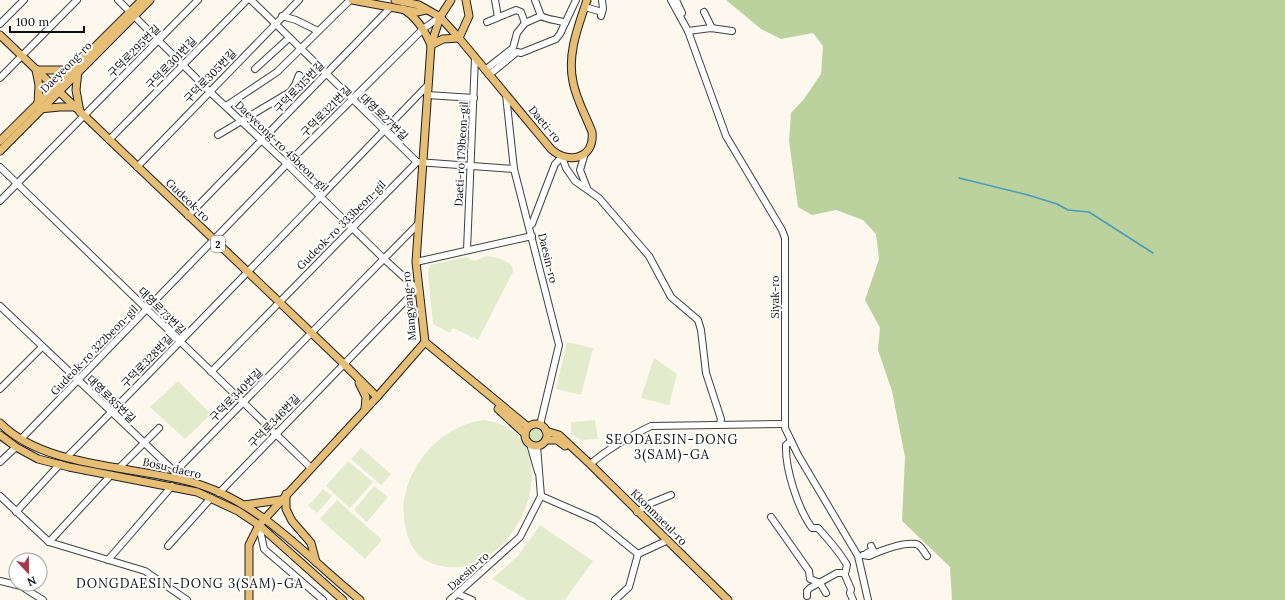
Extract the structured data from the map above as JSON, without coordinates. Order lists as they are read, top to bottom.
{
  "streets": {
    "main road": [
      "Daeyeong-ro",
      "Daeti-ro",
      "Gudeok-ro",
      "2",
      "Mangyang-ro",
      "Bosu-daero",
      "Kkonmaeul-ro"
    ],
    "street": [
      "구덕로295번길",
      "구덕로301번길",
      "구덕로305번길",
      "구덕로315번길",
      "구덕로321번길",
      "대영로27번길",
      "Daeyeong-ro 45beon-gil",
      "Daeti-ro 179beon-gil",
      "Gudeok-ro 333beon-gil",
      "Daesin-ro",
      "Siyak-ro",
      "대영로73번길",
      "Gudeok-ro 322beon-gil",
      "구덕로328번길",
      "구덕로340번길",
      "대영로85번길",
      "구덕로346번길"
    ]
  },
  "crossings": [
    ["구덕로295번길", "Daeyeong-ro 45beon-gil"],
    ["구덕로295번길", "Gudeok-ro"],
    ["구덕로295번길", "대영로73번길"],
    ["구덕로301번길", "Daeyeong-ro 45beon-gil"],
    ["구덕로301번길", "Gudeok-ro"],
    ["Daeyeong-ro", "Daeyeong-ro 45beon-gil"],
    ["Daeyeong-ro", "Gudeok-ro"],
    ["구덕로305번길", "대영로27번길"],
    ["구덕로305번길", "Daeyeong-ro 45beon-gil"],
    ["구덕로305번길", "Gudeok-ro"],
    ["구덕로315번길", "대영로27번길"],
    ["구덕로315번길", "Daeyeong-ro 45beon-gil"],
    ["구덕로315번길", "Gudeok-ro"],
    ["구덕로321번길", "대영로27번길"],
    ["구덕로321번길", "Daeti-ro"],
    ["구덕로321번길", "Daeyeong-ro 45beon-gil"],
    ["구덕로321번길", "Gudeok-ro"],
    ["구덕로321번길", "Mangyang-ro"],
    ["구덕로321번길", "Gudeok-ro 322beon-gil"],
    ["대영로27번길", "Gudeok-ro 333beon-gil"],
    ["대영로27번길", "Mangyang-ro"],
    ["대영로27번길", "구덕로328번길"],
    ["Daeti-ro", "Daeti-ro 179beon-gil"],
    ["Daeti-ro", "Daesin-ro"],
    ["Daeti-ro", "Mangyang-ro"],
    ["Daeyeong-ro 45beon-gil", "Gudeok-ro 333beon-gil"],
    ["Daeyeong-ro 45beon-gil", "Mangyang-ro"],
    ["Daeyeong-ro 45beon-gil", "구덕로328번길"],
    ["Daeyeong-ro 45beon-gil", "구덕로340번길"],
    ["Daeyeong-ro 45beon-gil", "구덕로346번길"],
    ["Gudeok-ro", "Gudeok-ro 333beon-gil"],
    ["Gudeok-ro", "Mangyang-ro"],
    ["Gudeok-ro", "Gudeok-ro 322beon-gil"],
    ["Gudeok-ro", "구덕로328번길"],
    ["Gudeok-ro", "구덕로340번길"],
    ["Gudeok-ro", "구덕로346번길"],
    ["Gudeok-ro 333beon-gil", "Mangyang-ro"],
    ["Gudeok-ro 333beon-gil", "대영로73번길"],
    ["Daesin-ro", "Kkonmaeul-ro"],
    ["Mangyang-ro", "대영로73번길"],
    ["Mangyang-ro", "구덕로328번길"],
    ["Mangyang-ro", "구덕로340번길"],
    ["Mangyang-ro", "구덕로346번길"],
    ["Mangyang-ro", "Bosu-daero"],
    ["대영로73번길", "Gudeok-ro 322beon-gil"],
    ["대영로73번길", "구덕로328번길"],
    ["대영로73번길", "구덕로340번길"],
    ["대영로73번길", "구덕로346번길"],
    ["Gudeok-ro 322beon-gil", "대영로85번길"],
    ["Gudeok-ro 322beon-gil", "Bosu-daero"],
    ["구덕로328번길", "대영로85번길"],
    ["구덕로328번길", "Bosu-daero"],
    ["구덕로340번길", "대영로85번길"],
    ["구덕로340번길", "Bosu-daero"],
    ["대영로85번길", "Bosu-daero"],
    ["구덕로346번길", "Bosu-daero"]
  ],
  "districts": ["SEODAESIN-DONG 3(SAM)-GA", "DONGDAESIN-DONG 3(SAM)-GA"],
  "scale_bar": "100 m",
  "north": "bottom"
}
